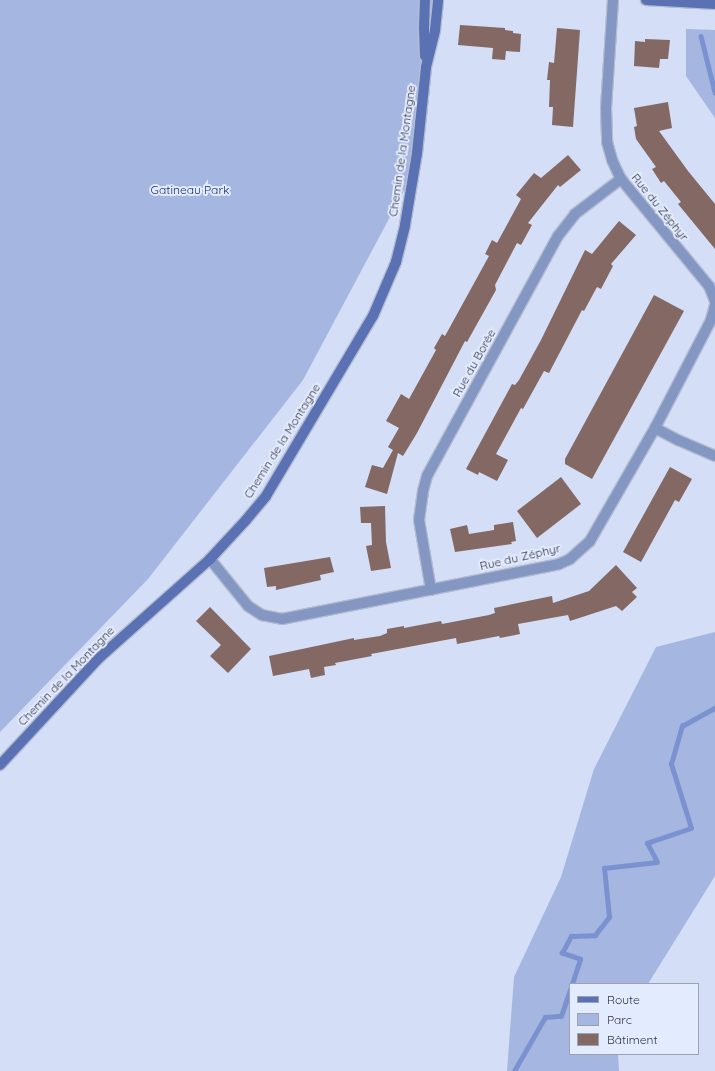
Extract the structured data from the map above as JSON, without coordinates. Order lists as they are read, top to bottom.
{
  "streets": {
    "street": ["Chemin de la Montagne", "Rue du Zéphyr", "Rue du Borée"]
  },
  "crossings": [
    ["Chemin de la Montagne", "Rue du Zéphyr"],
    ["Rue du Zéphyr", "Rue du Borée"]
  ],
  "parks": ["Gatineau Park"],
  "legend": ["Route", "Parc", "Bâtiment"]
}
